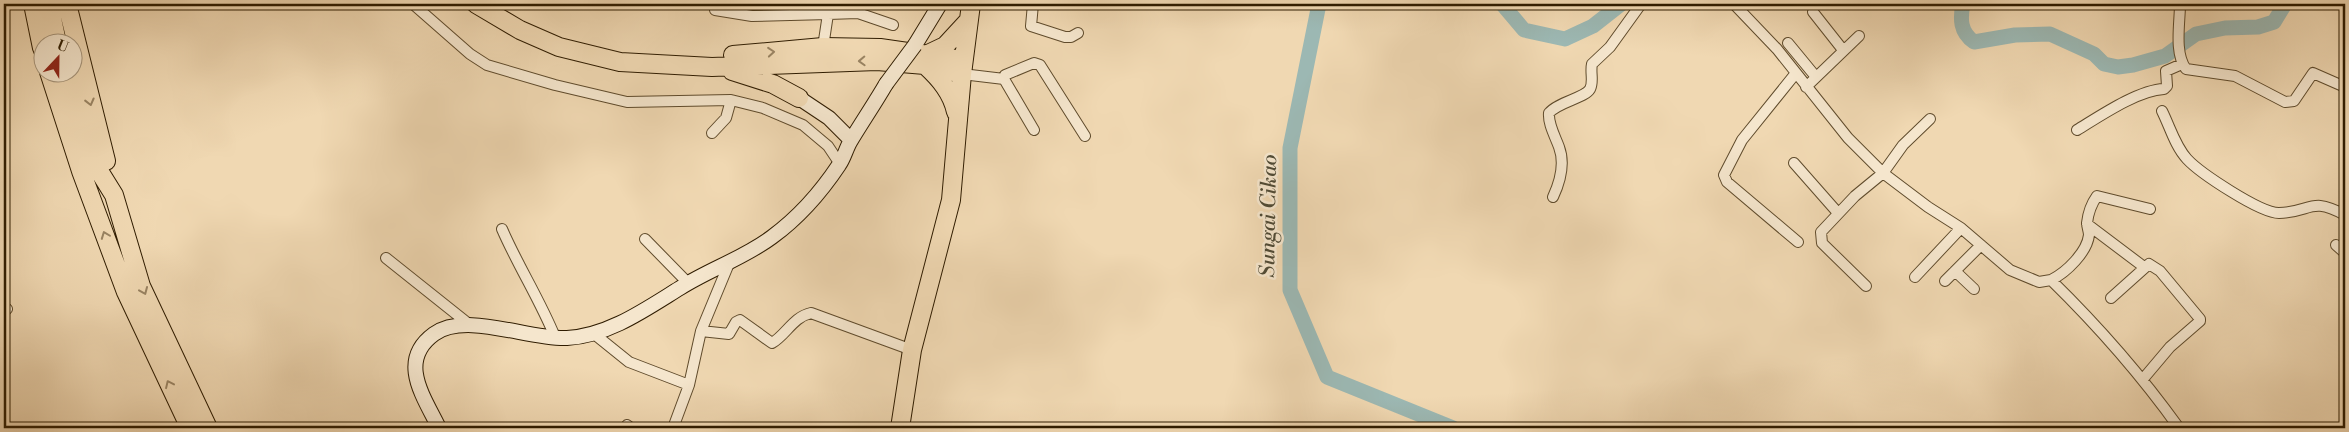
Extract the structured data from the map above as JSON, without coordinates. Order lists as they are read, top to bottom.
{
  "water": ["Sungai Cikao"],
  "north": "top"
}
